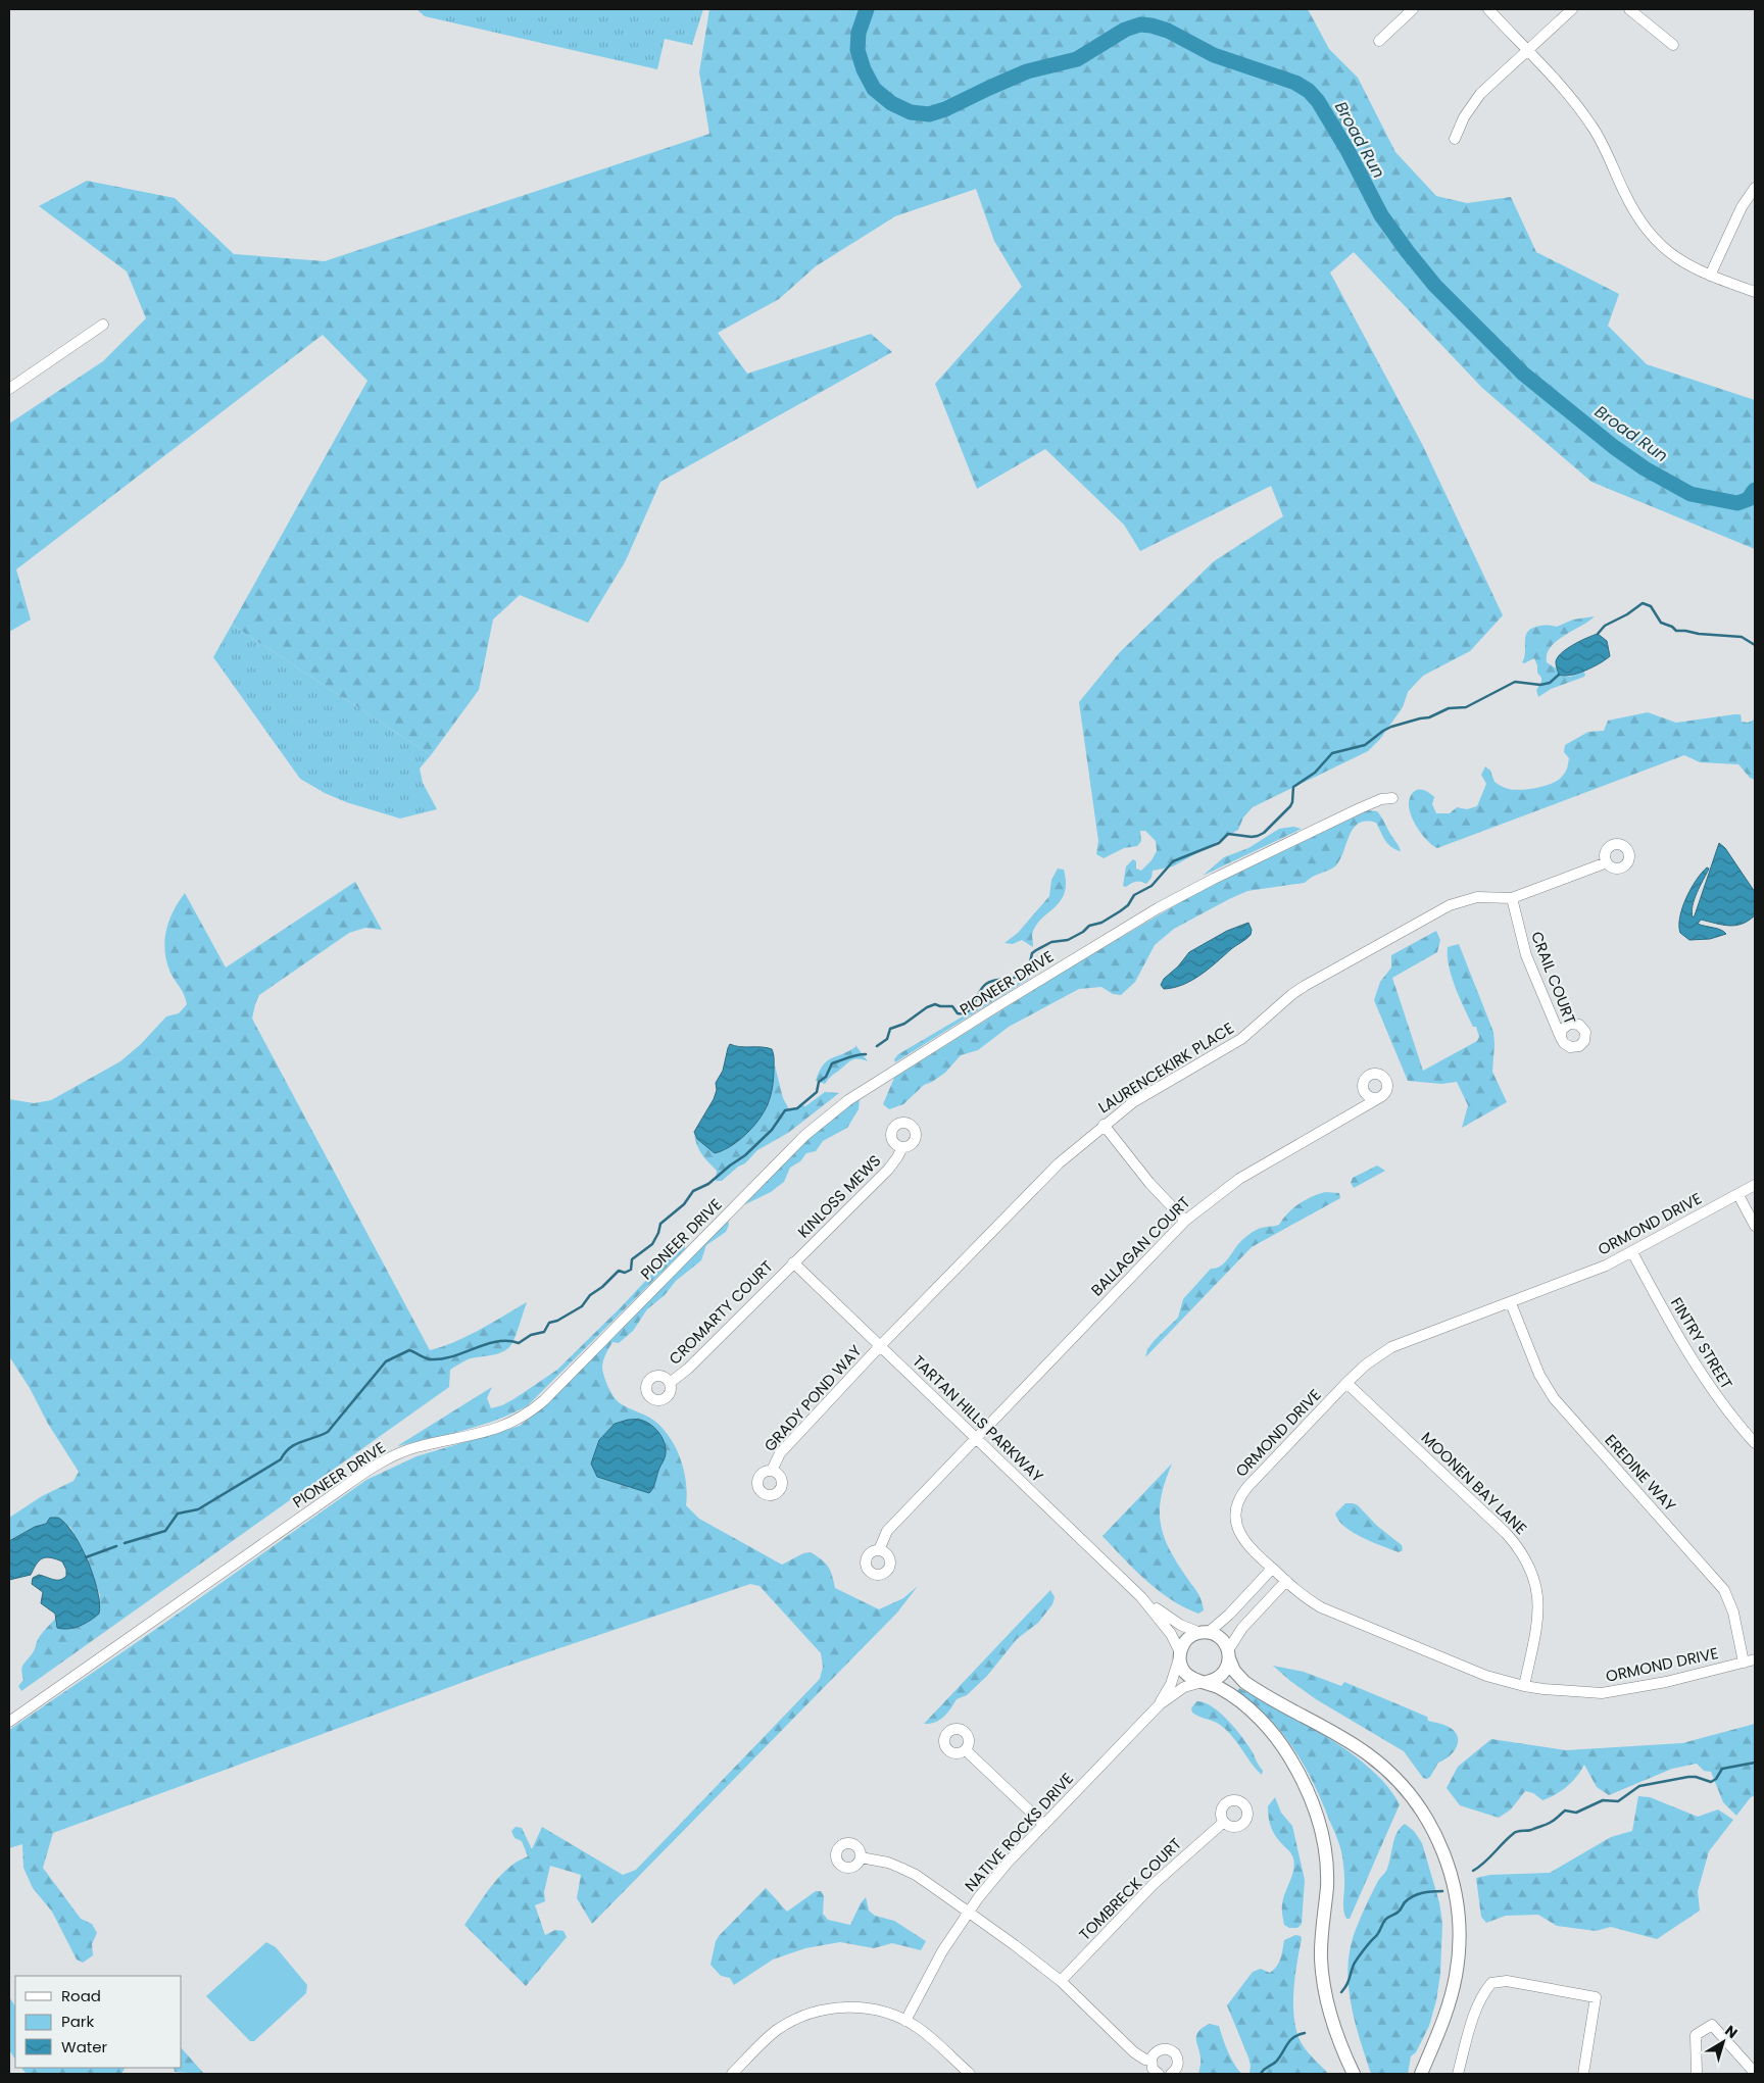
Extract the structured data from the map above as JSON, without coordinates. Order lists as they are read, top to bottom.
{
  "streets": {
    "street": [
      "CRAIL COURT",
      "PIONEER DRIVE",
      "LAURENCEKIRK PLACE",
      "KINLOSS MEWS",
      "ORMOND DRIVE",
      "BALLAGAN COURT",
      "CROMARTY COURT",
      "FINTRY STREET",
      "GRADY POND WAY",
      "TARTAN HILLS PARKWAY",
      "EREDINE WAY",
      "MOONEN BAY LANE",
      "NATIVE ROCKS DRIVE",
      "TOMBRECK COURT"
    ]
  },
  "crossings": [
    ["CRAIL COURT", "LAURENCEKIRK PLACE"],
    ["LAURENCEKIRK PLACE", "GRADY POND WAY"],
    ["LAURENCEKIRK PLACE", "TARTAN HILLS PARKWAY"],
    ["KINLOSS MEWS", "CROMARTY COURT"],
    ["KINLOSS MEWS", "TARTAN HILLS PARKWAY"],
    ["ORMOND DRIVE", "FINTRY STREET"],
    ["ORMOND DRIVE", "EREDINE WAY"],
    ["ORMOND DRIVE", "MOONEN BAY LANE"],
    ["BALLAGAN COURT", "TARTAN HILLS PARKWAY"],
    ["CROMARTY COURT", "TARTAN HILLS PARKWAY"],
    ["GRADY POND WAY", "TARTAN HILLS PARKWAY"],
    ["TARTAN HILLS PARKWAY", "NATIVE ROCKS DRIVE"]
  ],
  "water": ["Broad Run"],
  "legend": ["Road", "Park", "Water"],
  "north": "top right"
}
